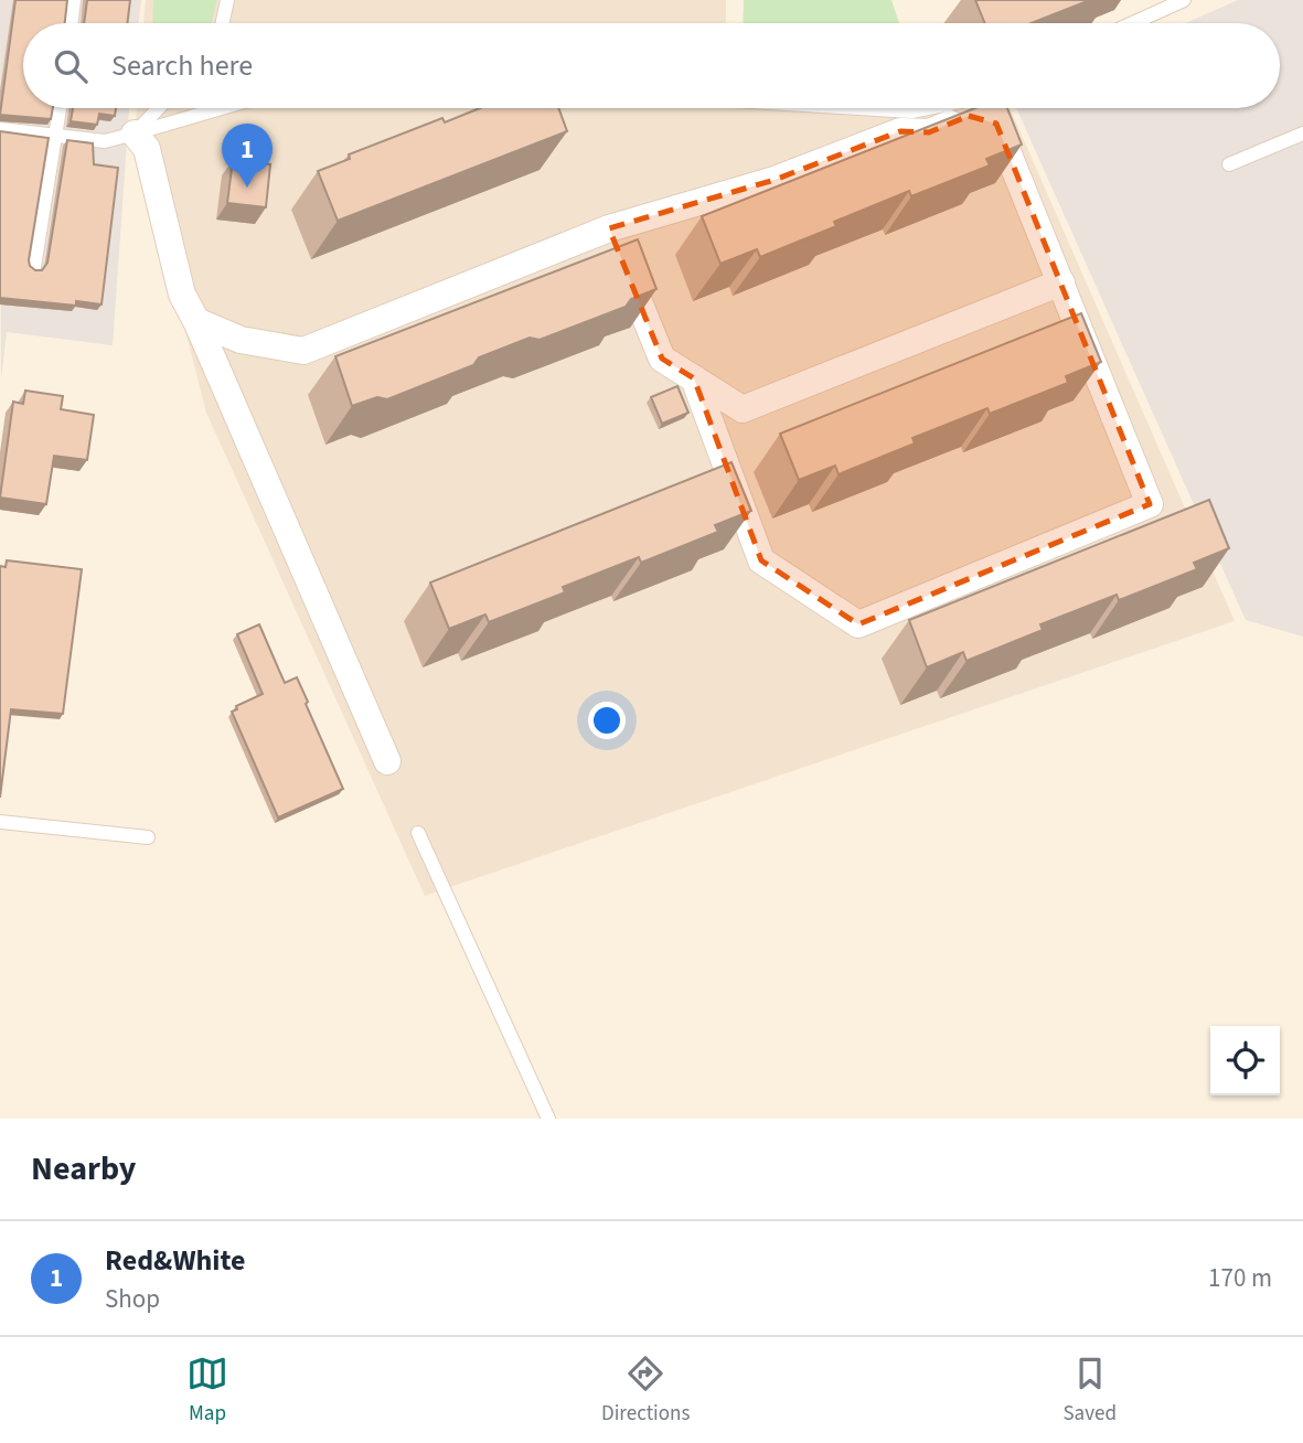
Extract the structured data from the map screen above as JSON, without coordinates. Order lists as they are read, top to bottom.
{
  "page": {
    "search": "Search here",
    "pins": "1",
    "heading": "Nearby",
    "list": [
      {
        "mark": "1",
        "name": "Red&White",
        "note": "Shop",
        "value": "170 m"
      }
    ],
    "nav": ["Map", "Directions", "Saved"]
  }
}
